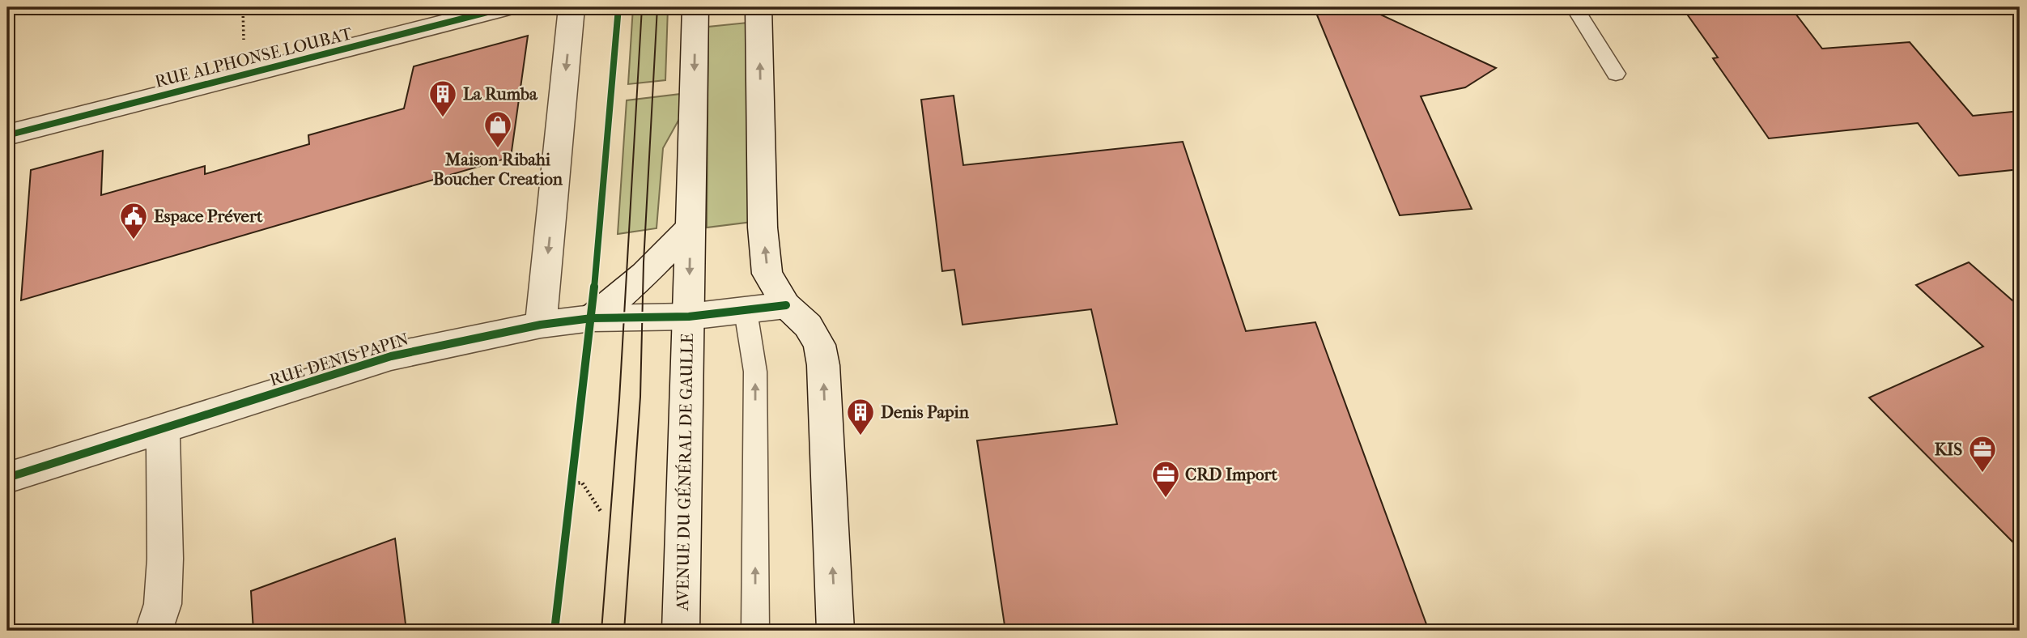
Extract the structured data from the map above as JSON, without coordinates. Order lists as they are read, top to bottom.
{
  "streets": {
    "street": ["RUE ALPHONSE LOUBAT", "RUE DENIS PAPIN", "AVENUE DU GÉNÉRAL DE GAULLE"]
  },
  "crossings": [
    ["RUE DENIS PAPIN", "AVENUE DU GÉNÉRAL DE GAULLE"]
  ],
  "places": {
    "building": ["La Rumba", "Denis Papin"],
    "shop": ["Maison Ribahi Boucher Creation"],
    "public building": ["Espace Prévert"],
    "office": ["KIS", "CRD Import"]
  }
}
